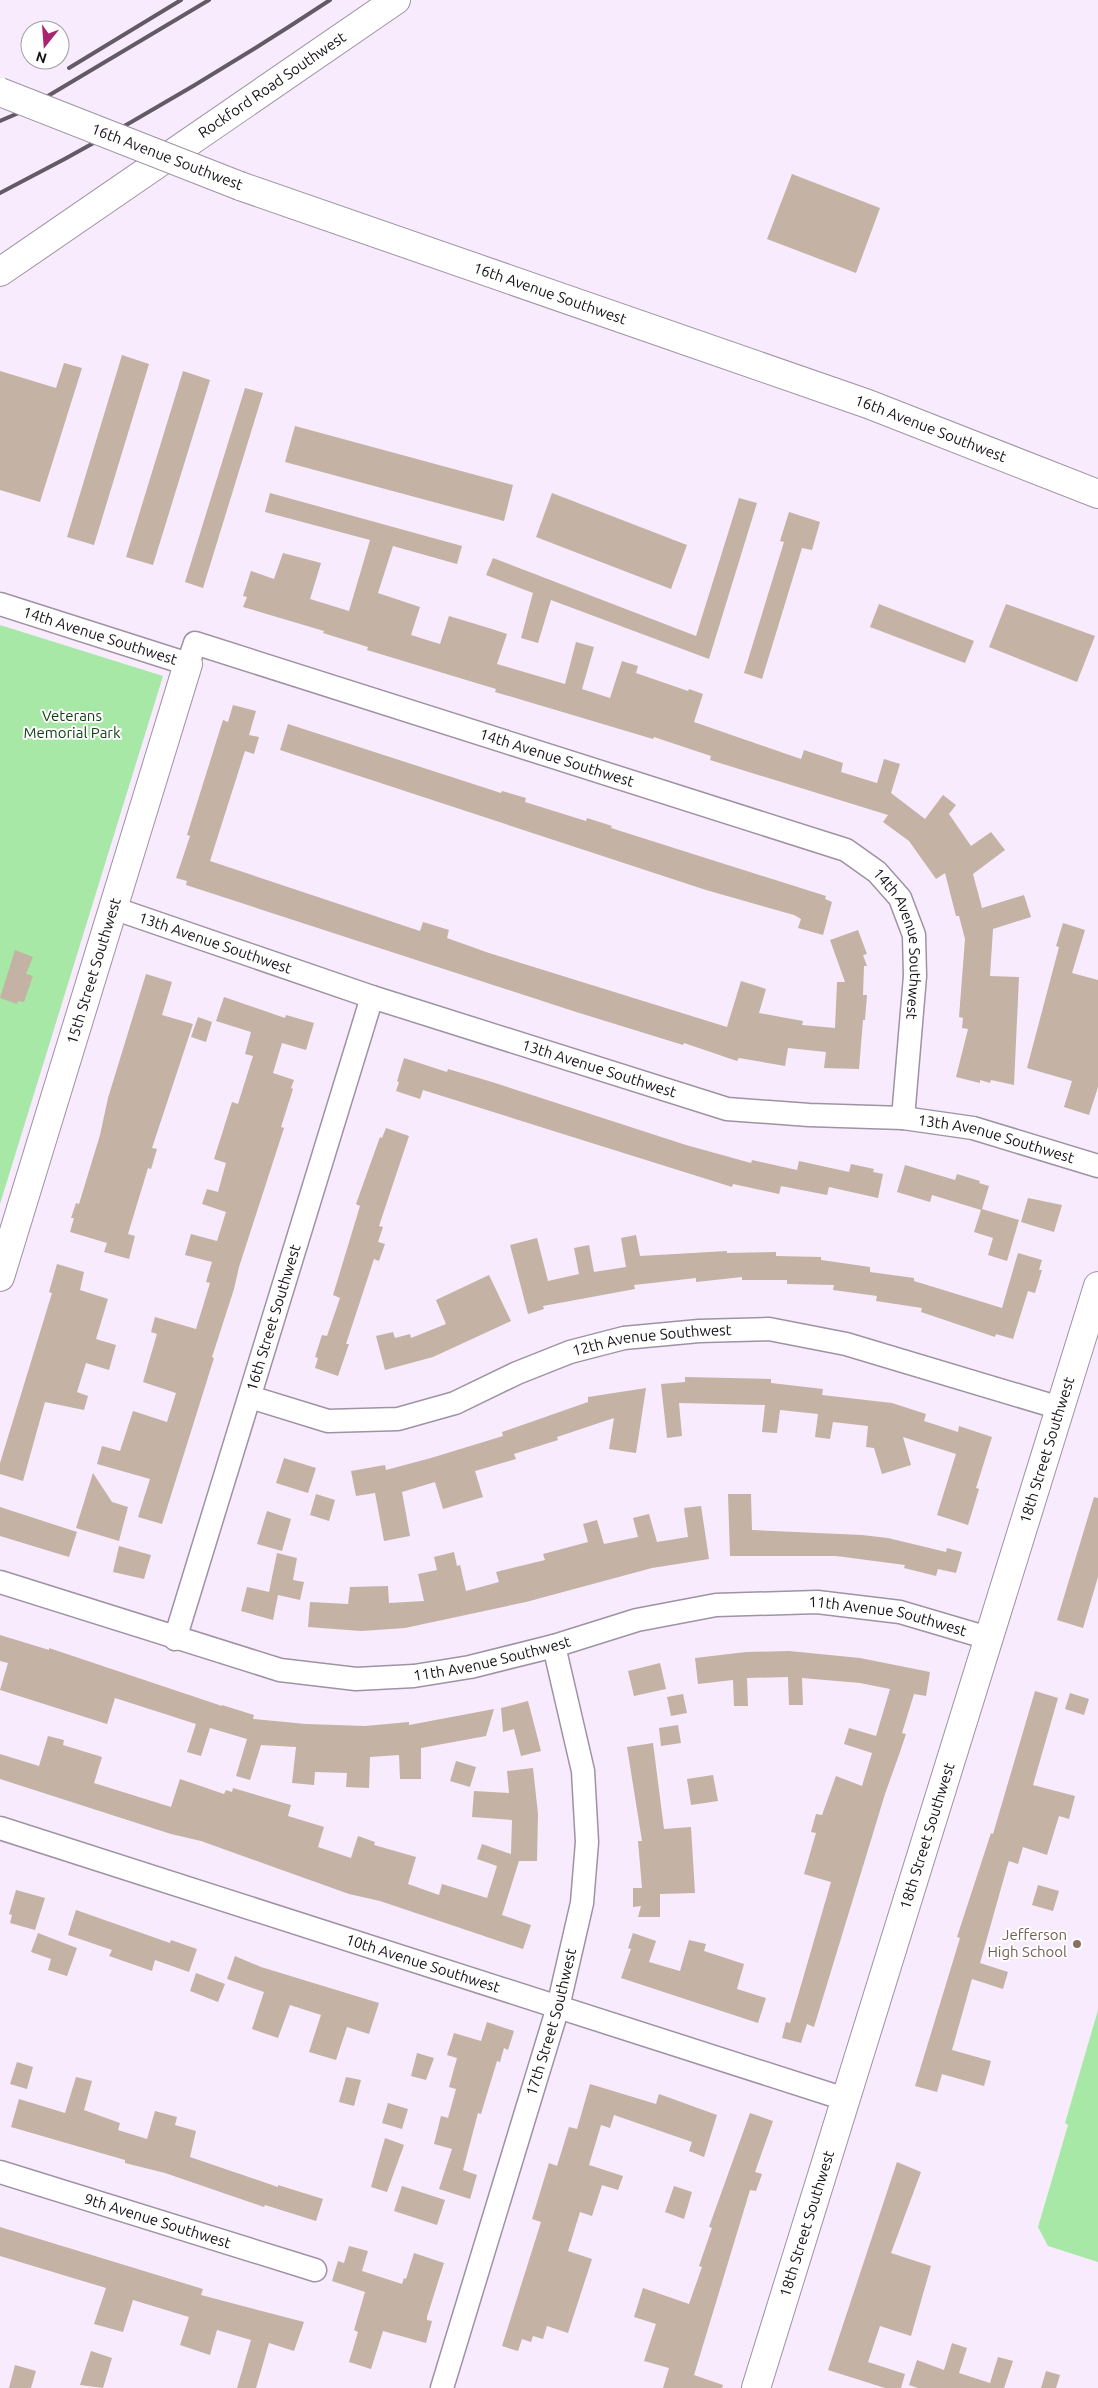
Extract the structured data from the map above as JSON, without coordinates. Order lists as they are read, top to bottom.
{
  "streets": {
    "street": [
      "Rockford Road Southwest",
      "16th Avenue Southwest",
      "14th Avenue Southwest",
      "13th Avenue Southwest",
      "15th Street Southwest",
      "16th Street Southwest",
      "12th Avenue Southwest",
      "18th Street Southwest",
      "11th Avenue Southwest",
      "10th Avenue Southwest",
      "17th Street Southwest",
      "9th Avenue Southwest"
    ]
  },
  "crossings": [
    ["14th Avenue Southwest", "13th Avenue Southwest"],
    ["14th Avenue Southwest", "15th Street Southwest"],
    ["13th Avenue Southwest", "15th Street Southwest"],
    ["13th Avenue Southwest", "16th Street Southwest"],
    ["16th Street Southwest", "12th Avenue Southwest"],
    ["16th Street Southwest", "11th Avenue Southwest"],
    ["12th Avenue Southwest", "18th Street Southwest"],
    ["18th Street Southwest", "11th Avenue Southwest"],
    ["18th Street Southwest", "10th Avenue Southwest"],
    ["11th Avenue Southwest", "17th Street Southwest"],
    ["10th Avenue Southwest", "17th Street Southwest"]
  ],
  "parks": ["Veterans Memorial Park"],
  "places": ["Jefferson High School"],
  "north": "bottom"
}
